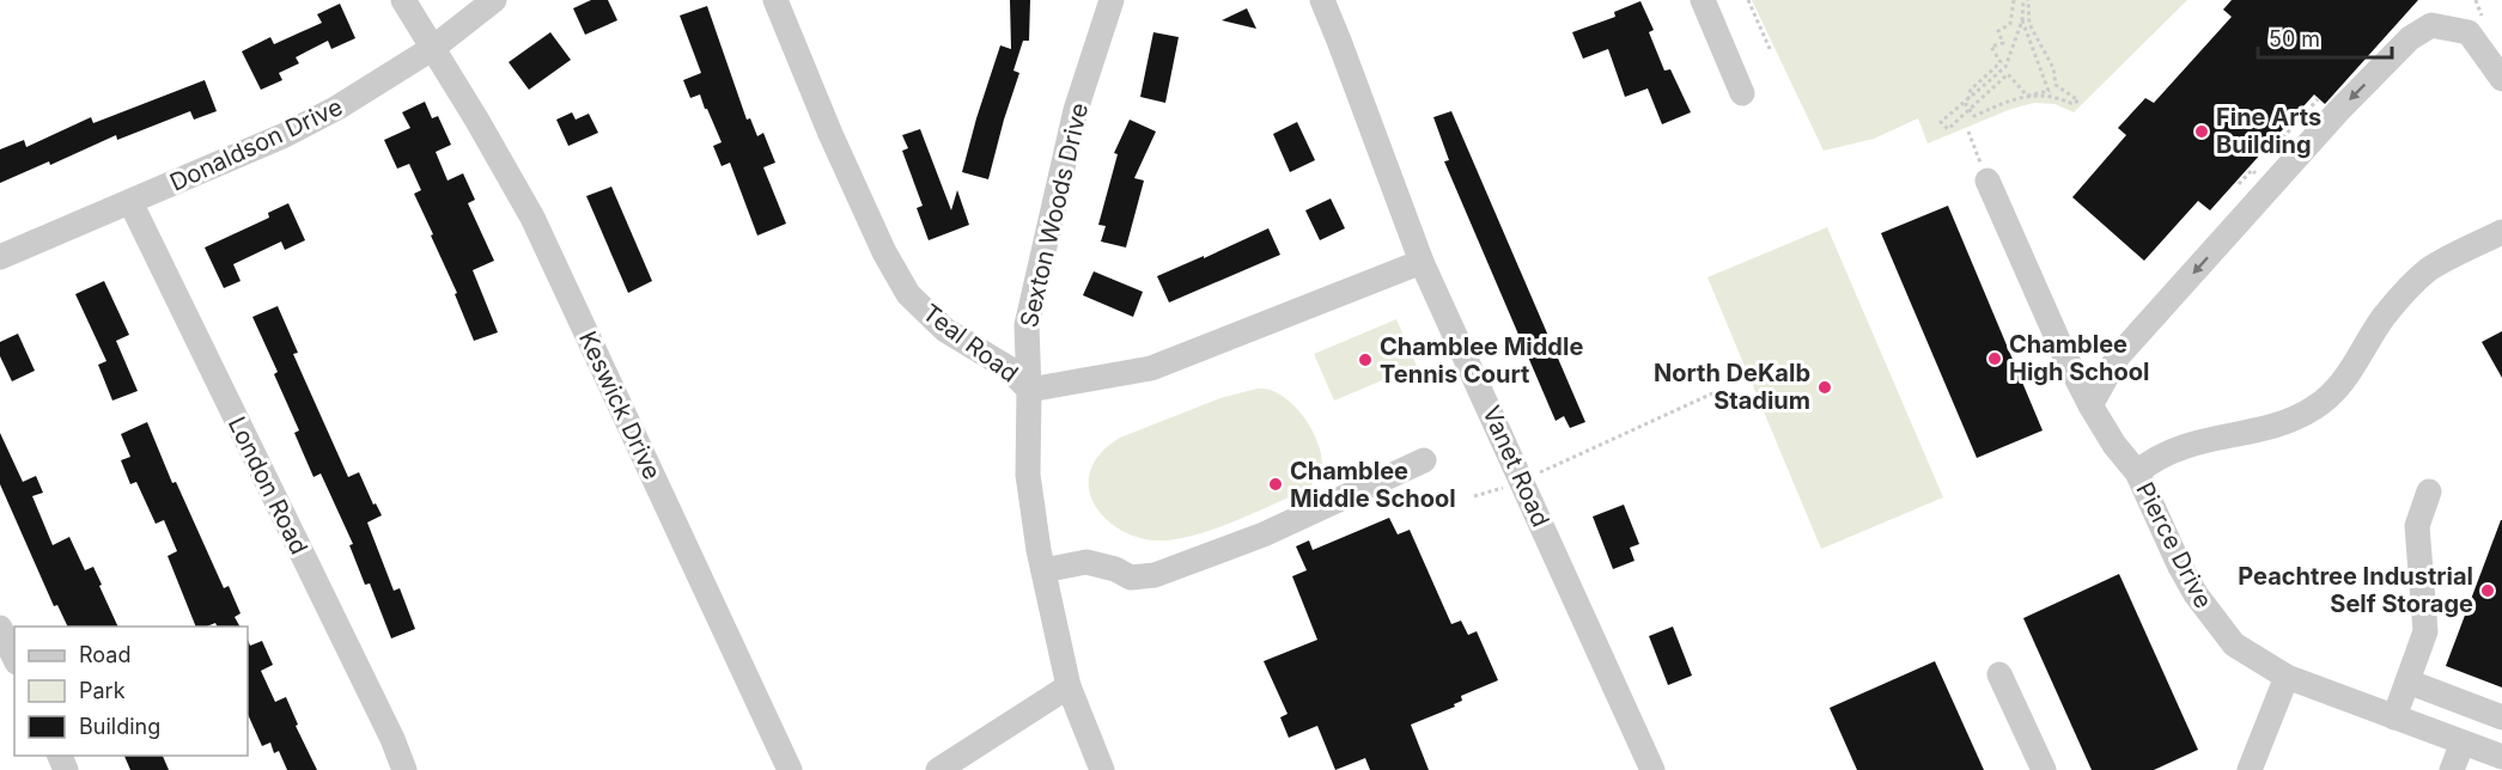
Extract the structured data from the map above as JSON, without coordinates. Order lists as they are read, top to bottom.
{
  "streets": {
    "street": [
      "Donaldson Drive",
      "Sexton Woods Drive",
      "Teal Road",
      "Keswick Drive",
      "Vanet Road",
      "London Road",
      "Pierce Drive"
    ]
  },
  "crossings": [
    ["Donaldson Drive", "Keswick Drive"],
    ["Donaldson Drive", "London Road"],
    ["Sexton Woods Drive", "Teal Road"],
    ["Teal Road", "Vanet Road"]
  ],
  "places": [
    "Fine Arts Building",
    "Chamblee High School",
    "Chamblee Middle Tennis Court",
    "North DeKalb Stadium",
    "Chamblee Middle School",
    "Peachtree Industrial Self Storage"
  ],
  "legend": ["Road", "Park", "Building"],
  "scale_bar": "50 m"
}
